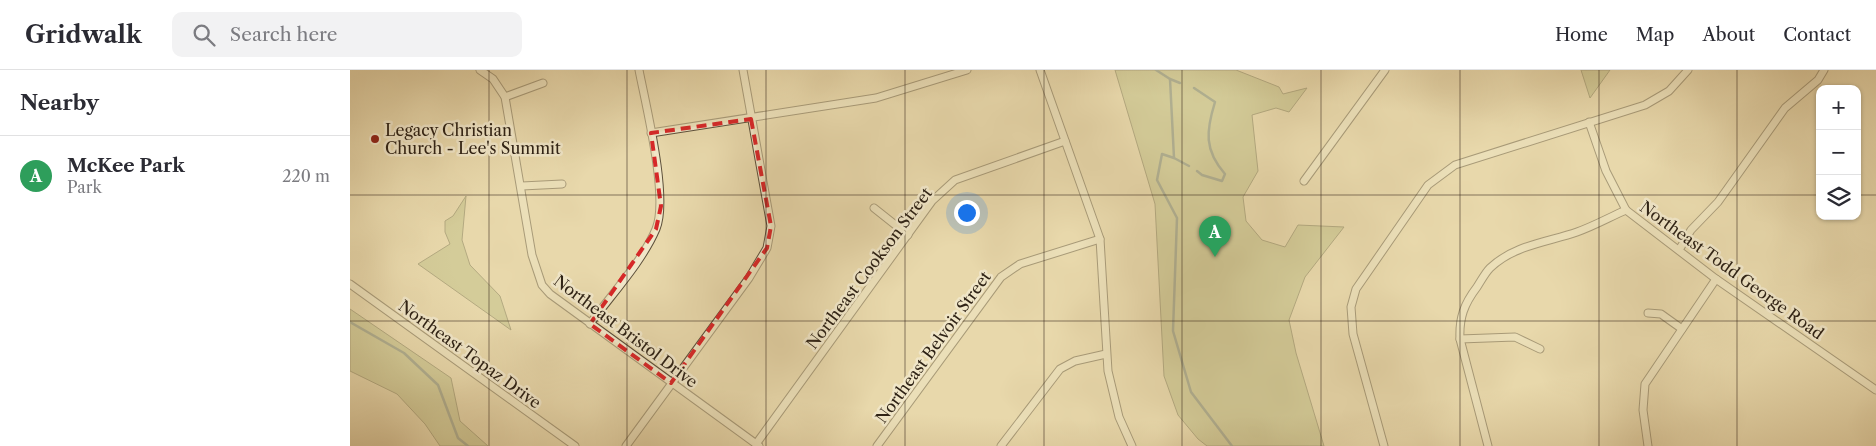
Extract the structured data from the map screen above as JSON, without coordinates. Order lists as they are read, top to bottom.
{
  "streets": {
    "street": [
      "Northeast Cookson Street",
      "Northeast Todd George Road",
      "Northeast Bristol Drive",
      "Northeast Belvoir Street",
      "Northeast Topaz Drive"
    ]
  },
  "crossings": [
    ["Northeast Cookson Street", "Northeast Bristol Drive"]
  ],
  "places": ["Legacy Christian Church - Lee's Summit"],
  "page": {
    "header": "Gridwalk",
    "search": "Search here",
    "nav": [
      "Home",
      "Map",
      "About",
      "Contact"
    ],
    "heading": "Nearby",
    "map_buttons": ["+", "−"],
    "list": [
      {
        "mark": "A",
        "name": "McKee Park",
        "note": "Park",
        "value": "220 m"
      }
    ],
    "pins": "A"
  }
}
